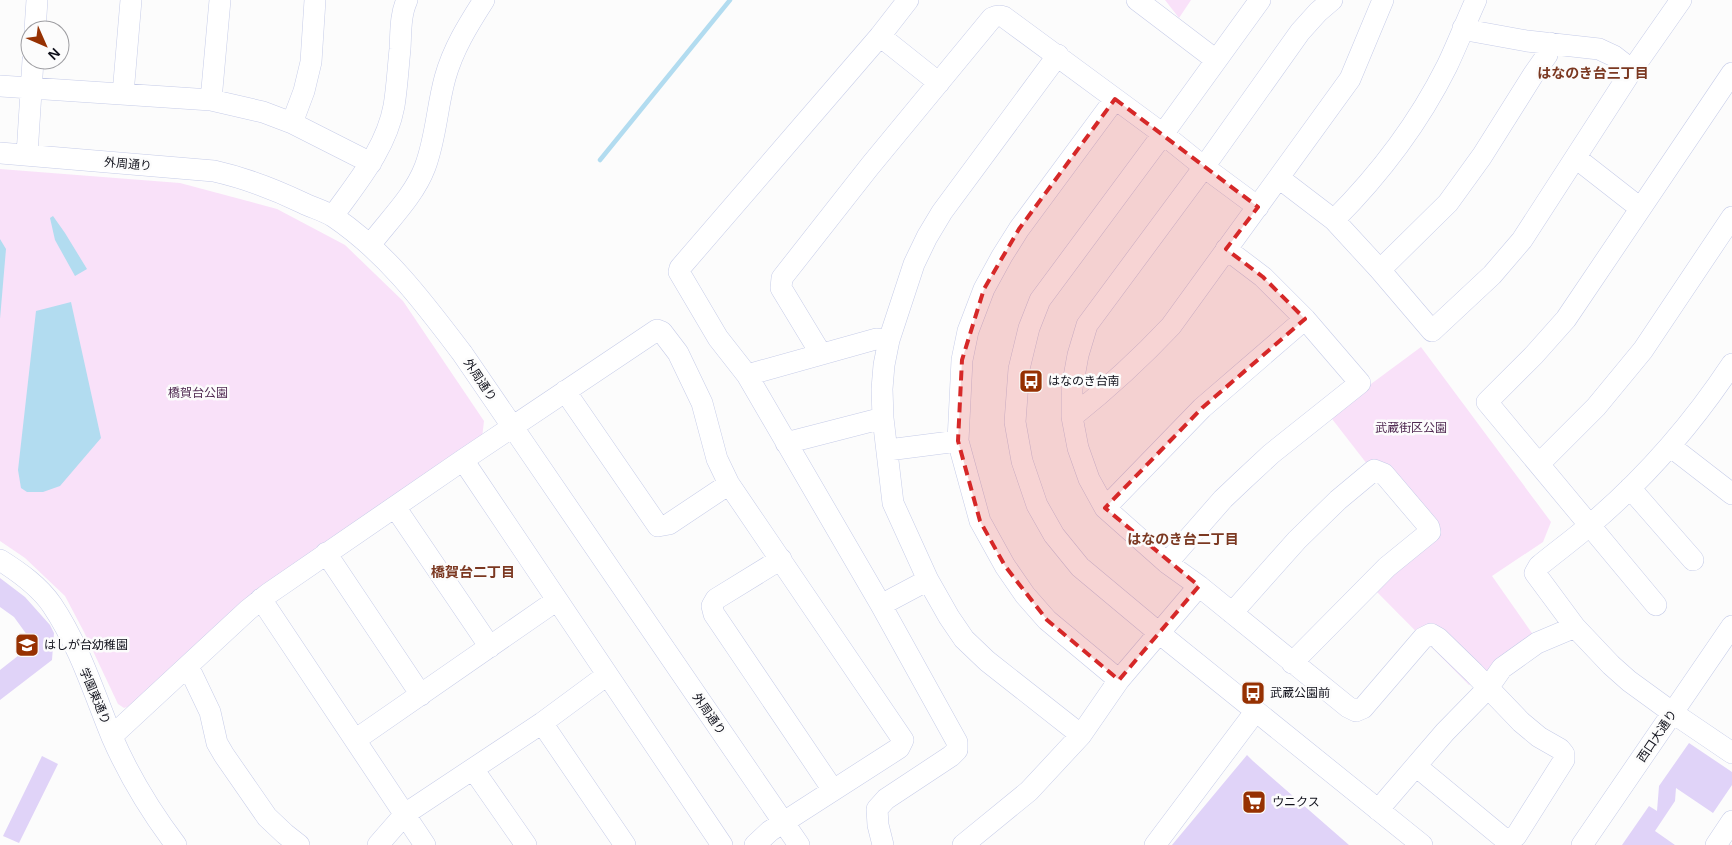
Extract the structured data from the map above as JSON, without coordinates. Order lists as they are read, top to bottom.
{
  "streets": {
    "street": ["外周通り", "学園東通り", "西口大通り"]
  },
  "districts": ["はなのき台三丁目", "はなのき台二丁目", "橋賀台二丁目"],
  "parks": ["橋賀台公園", "武蔵街区公園"],
  "places": {
    "bus stop": ["はなのき台南", "武蔵公園前"],
    "school or university": ["はしが台幼稚園"],
    "supermarket": ["ウニクス"]
  },
  "north": "bottom right"
}
